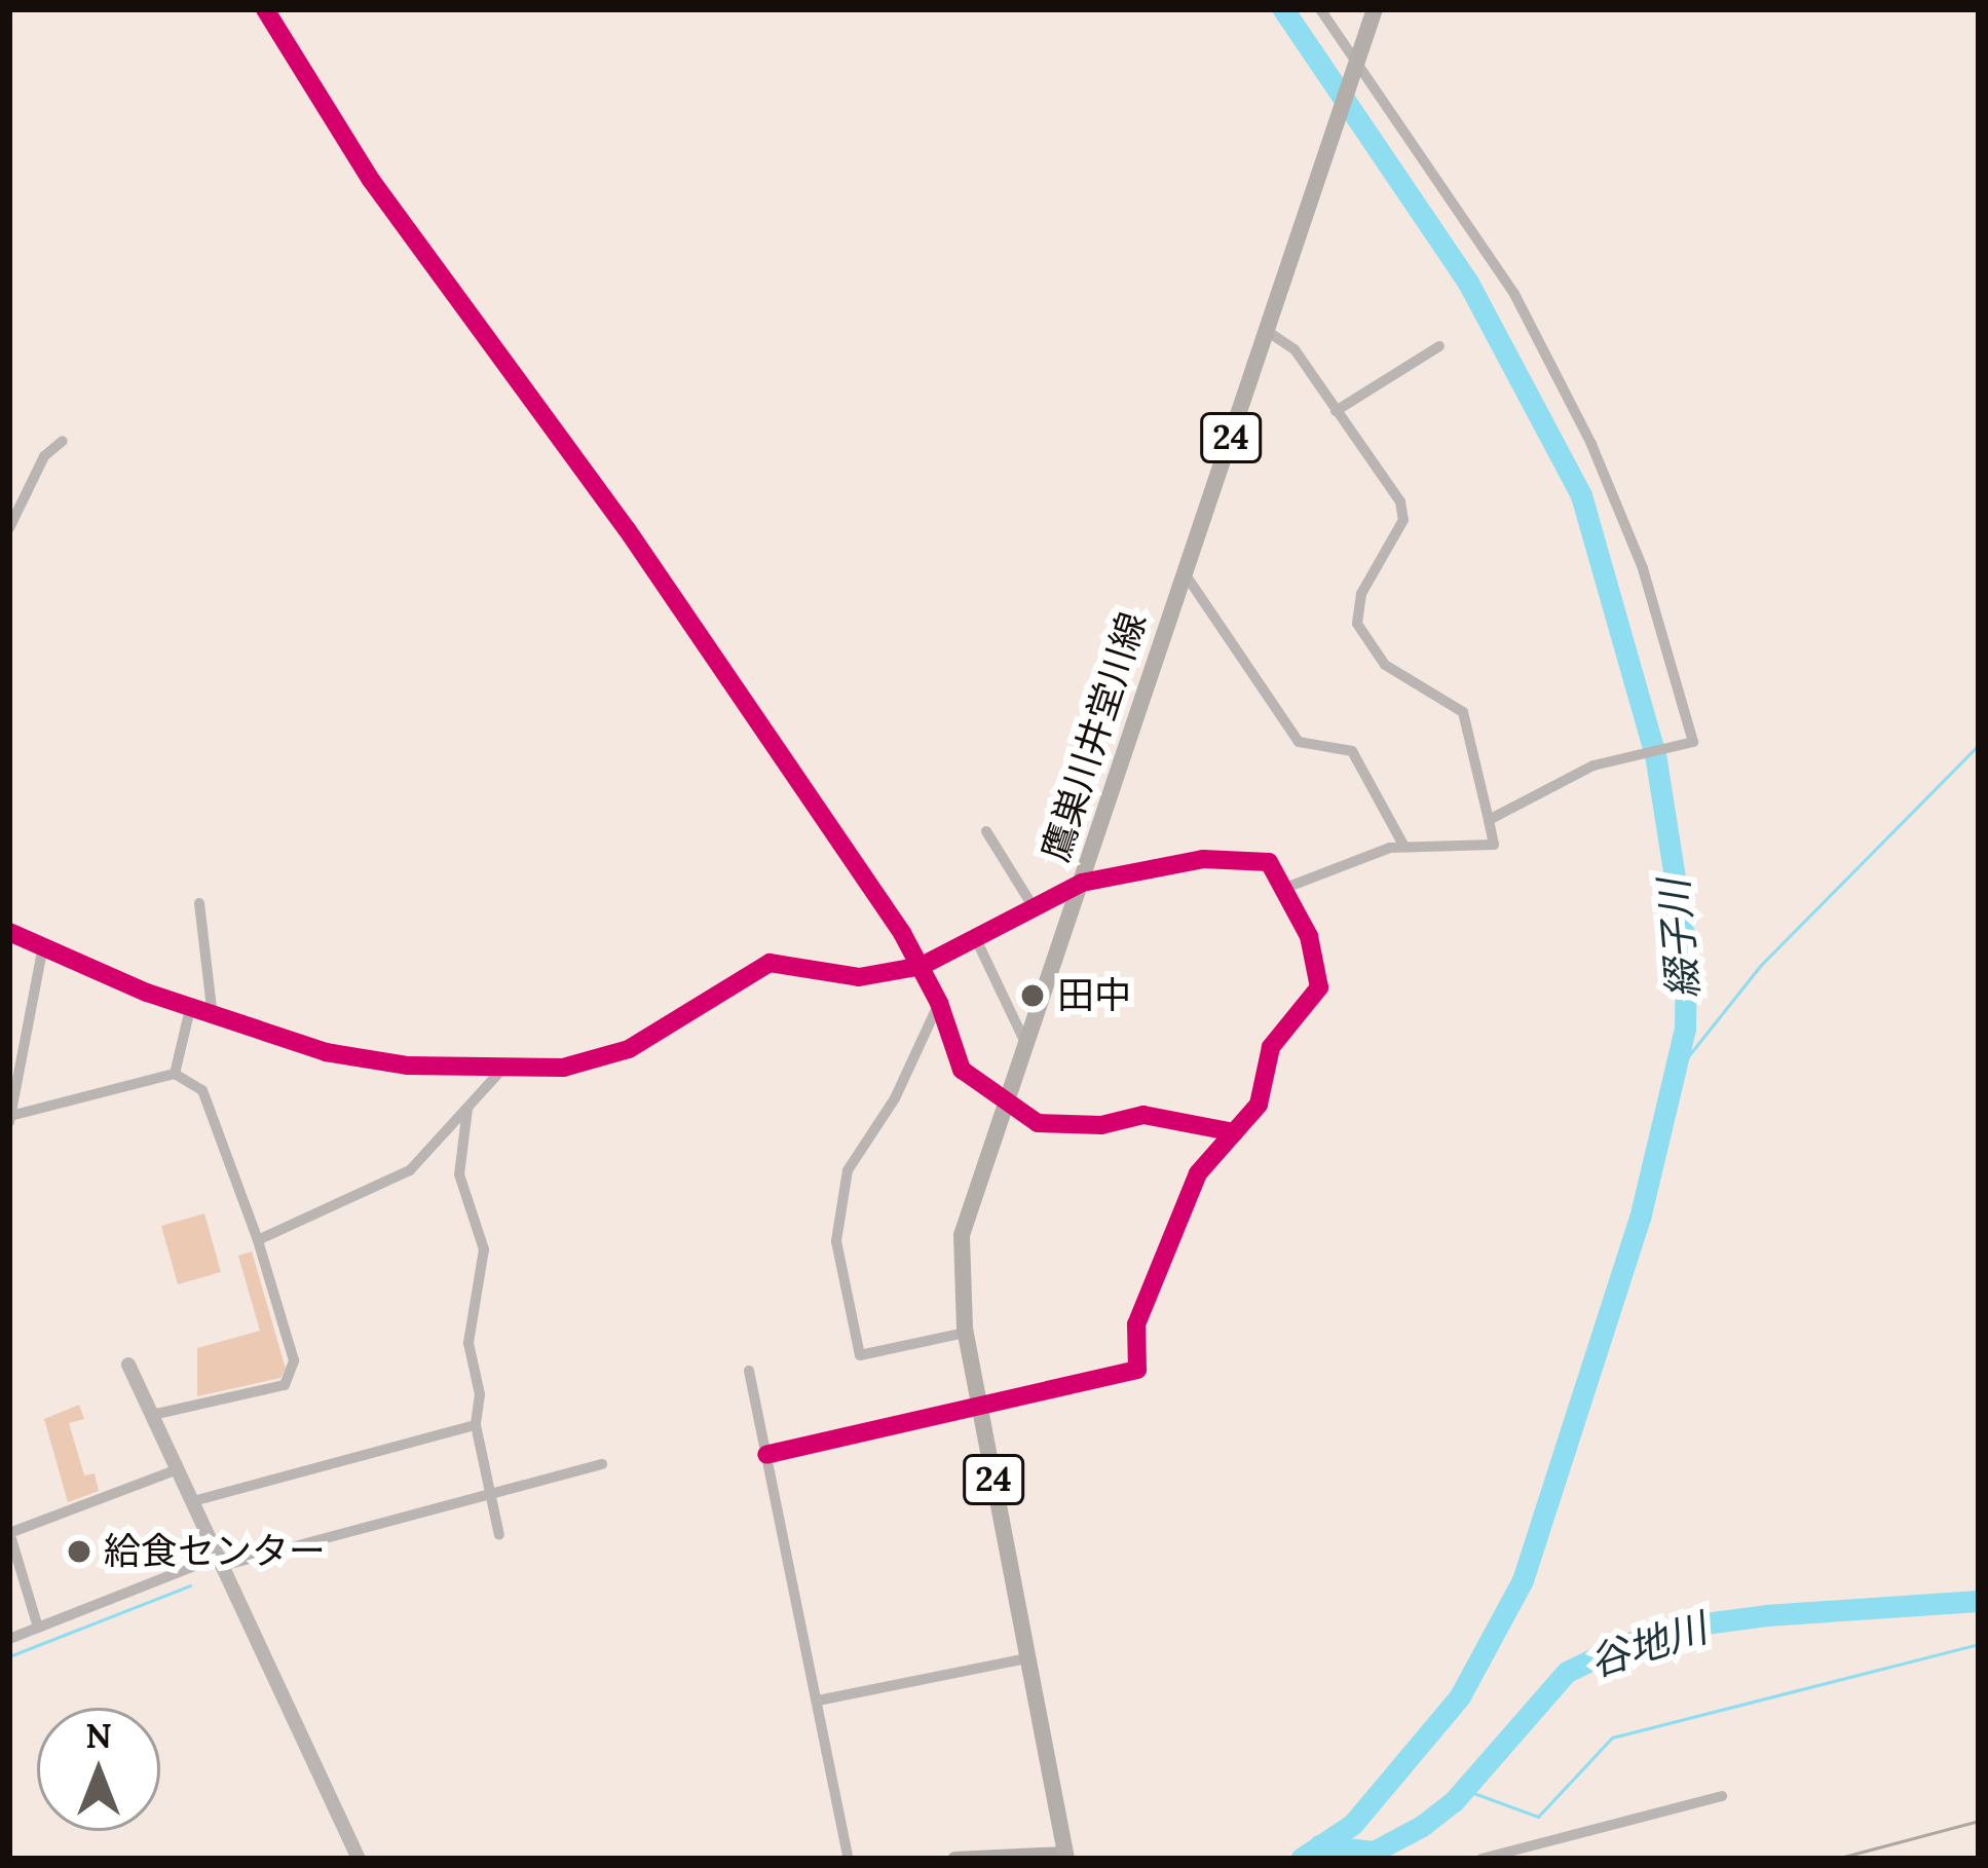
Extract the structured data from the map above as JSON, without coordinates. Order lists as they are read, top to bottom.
{
  "streets": {
    "main road": ["24", "鷹巣川井堂川線"]
  },
  "water": ["綴子川", "谷地川"],
  "places": ["田中", "給食センター"],
  "north": "top"
}
